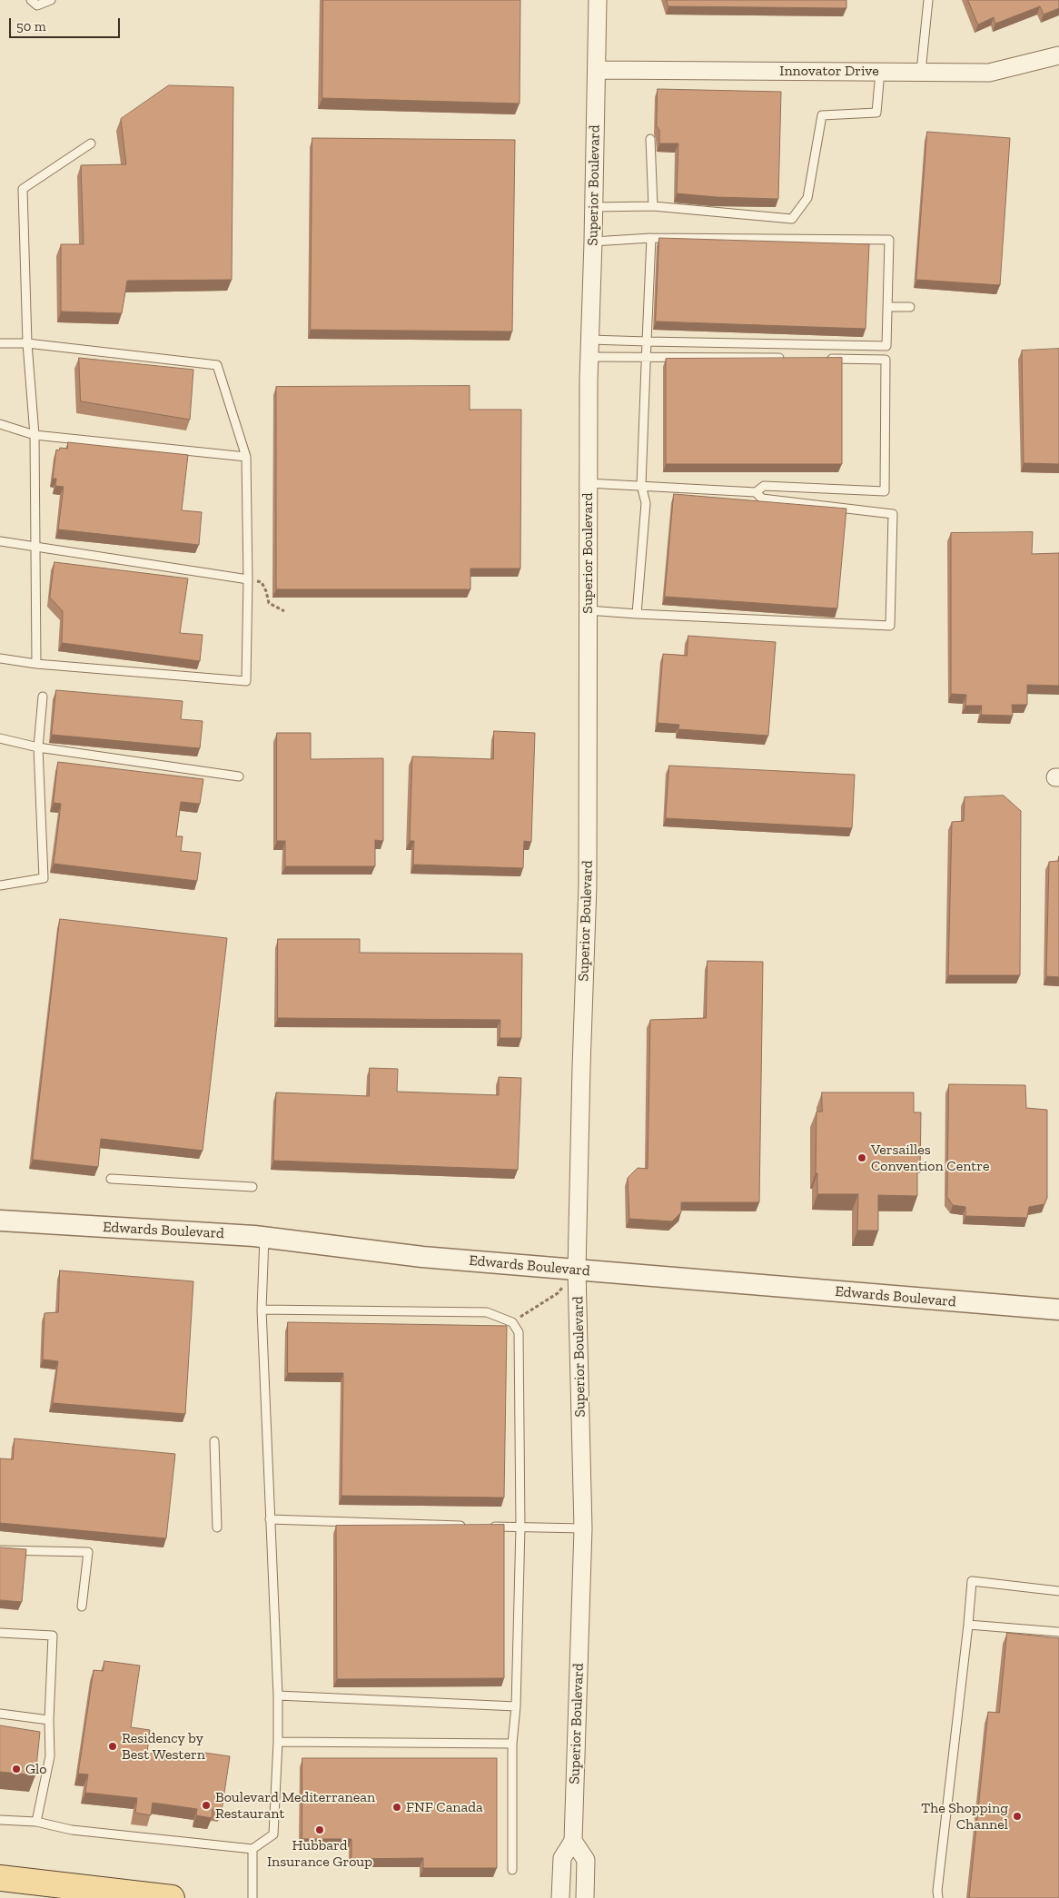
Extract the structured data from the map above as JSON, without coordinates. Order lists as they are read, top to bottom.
{
  "streets": {
    "street": ["Innovator Drive", "Superior Boulevard", "Edwards Boulevard"]
  },
  "crossings": [
    ["Innovator Drive", "Superior Boulevard"],
    ["Superior Boulevard", "Edwards Boulevard"]
  ],
  "places": [
    "Versailles Convention Centre",
    "Residency by Best Western",
    "Glo",
    "Boulevard Mediterranean Restaurant",
    "FNF Canada",
    "The Shopping Channel",
    "Hubbard Insurance Group"
  ],
  "scale_bar": "50 m"
}
